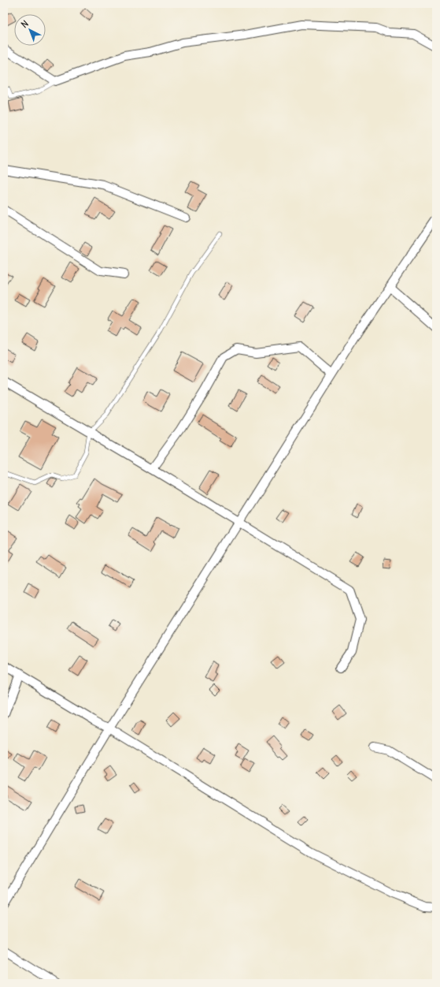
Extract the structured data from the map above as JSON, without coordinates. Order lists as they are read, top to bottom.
{
  "north": "top left"
}
